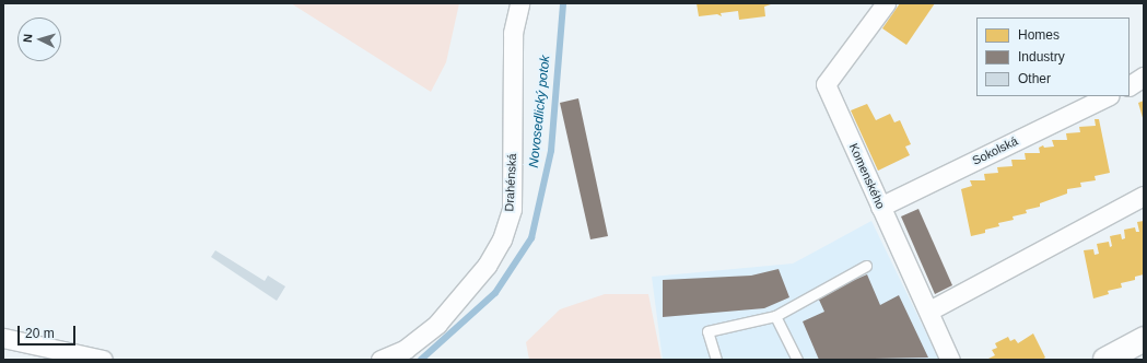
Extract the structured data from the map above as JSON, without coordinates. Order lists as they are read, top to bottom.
{
  "streets": {
    "street": ["Sokolská", "Komenského", "Drahénská"]
  },
  "crossings": [
    ["Sokolská", "Komenského"]
  ],
  "water": ["Novosedlický potok"],
  "legend": ["Homes", "Industry", "Other"],
  "scale_bar": "20 m",
  "north": "left"
}
